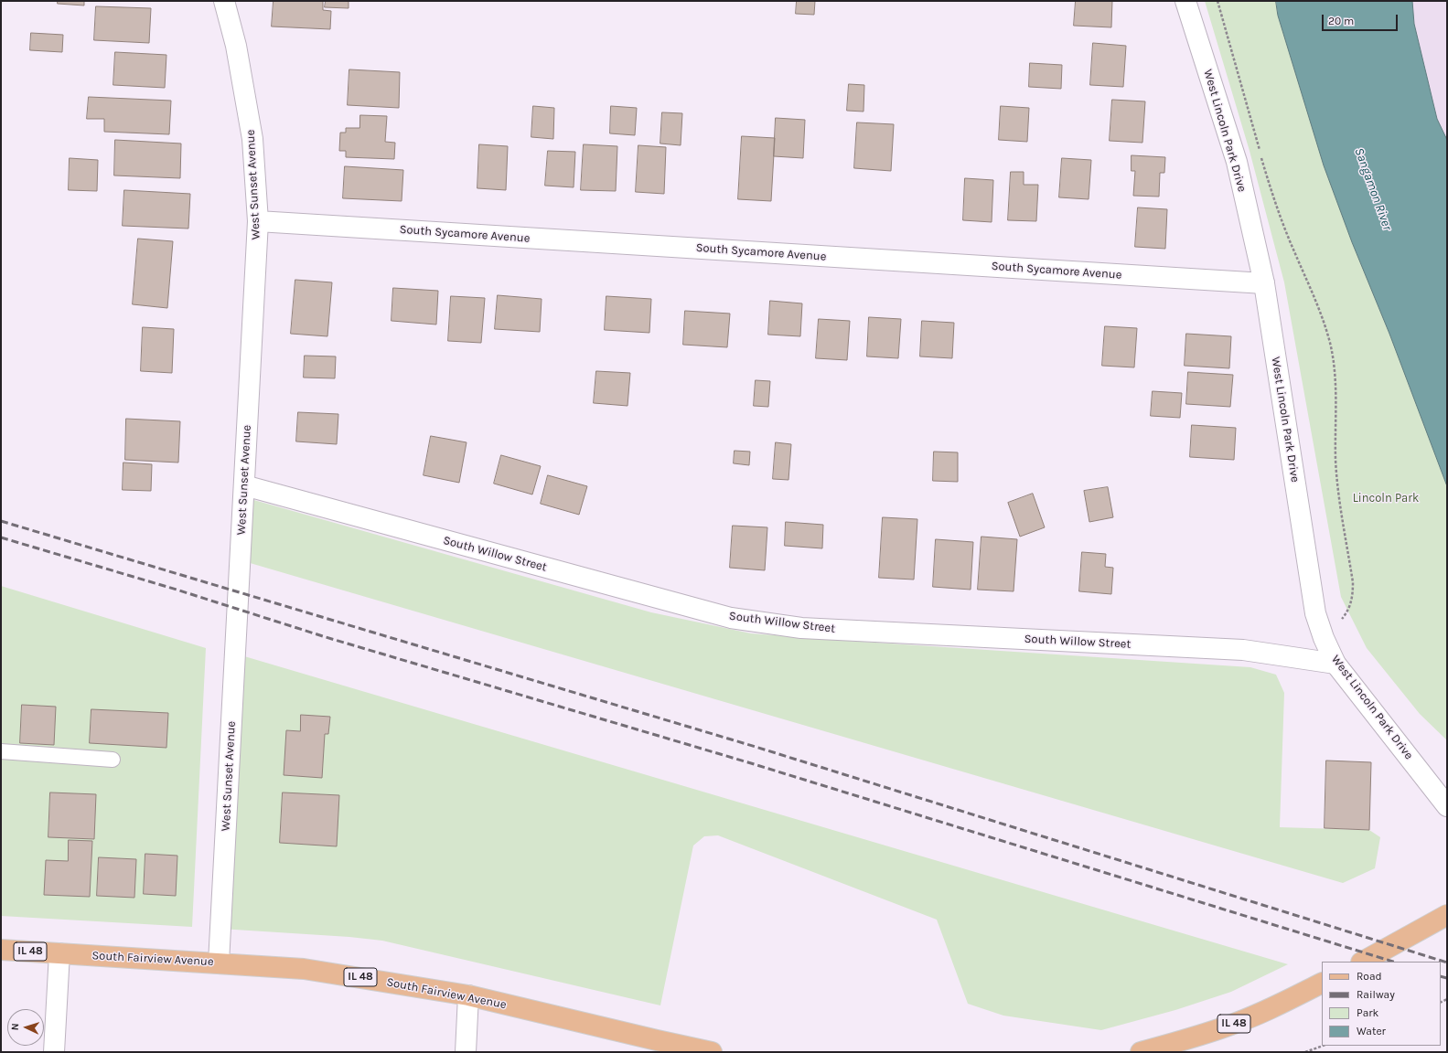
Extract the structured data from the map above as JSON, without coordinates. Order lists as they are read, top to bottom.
{
  "streets": {
    "main road": ["IL 48", "South Fairview Avenue"],
    "street": [
      "West Lincoln Park Drive",
      "West Sunset Avenue",
      "South Sycamore Avenue",
      "South Willow Street"
    ]
  },
  "crossings": [
    ["West Lincoln Park Drive", "South Sycamore Avenue"],
    ["West Lincoln Park Drive", "South Willow Street"],
    ["West Sunset Avenue", "South Sycamore Avenue"],
    ["West Sunset Avenue", "South Willow Street"],
    ["West Sunset Avenue", "South Fairview Avenue"]
  ],
  "water": ["Sangamon River"],
  "parks": ["Lincoln Park"],
  "legend": [
    "Road",
    "Railway",
    "Park",
    "Water"
  ],
  "scale_bar": "20 m",
  "north": "left"
}
